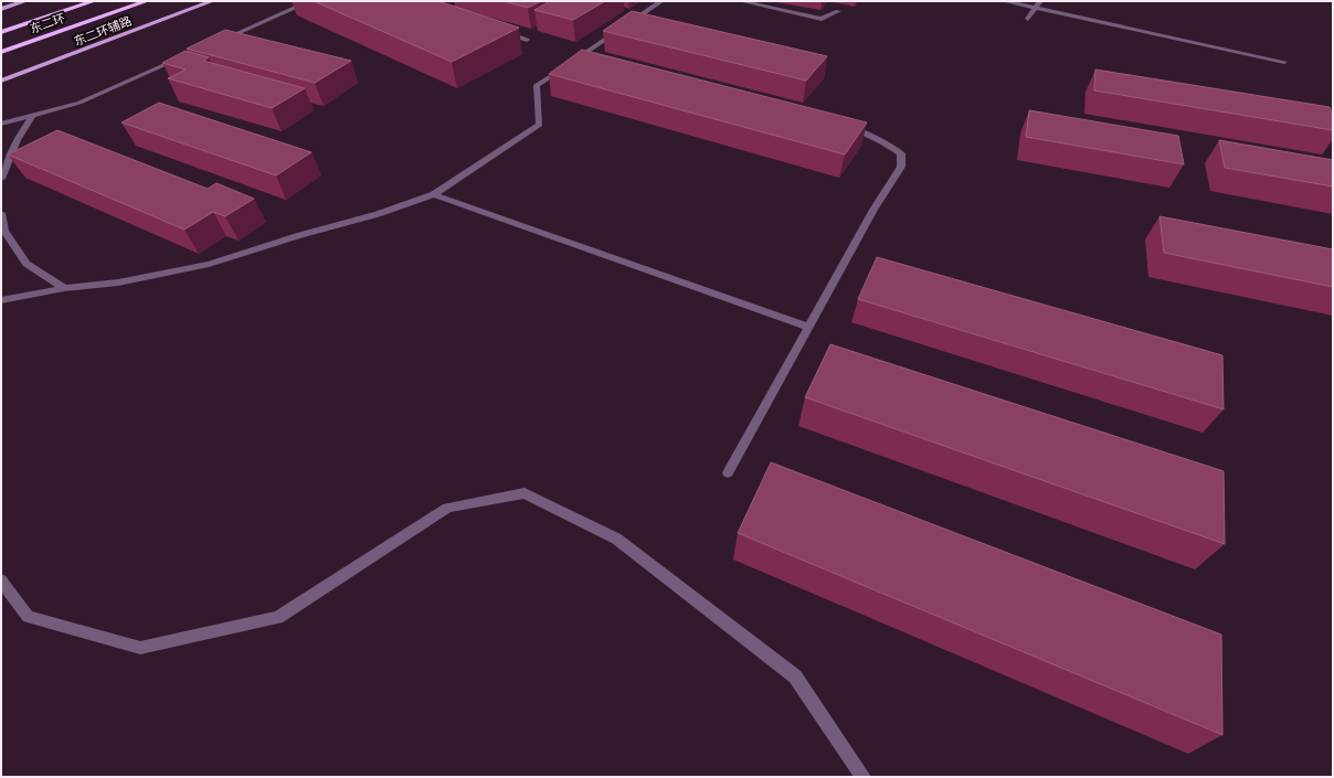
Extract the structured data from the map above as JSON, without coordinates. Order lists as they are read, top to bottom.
{
  "streets": {
    "highway": ["东二环"],
    "main road": ["东二环辅路"]
  }
}
